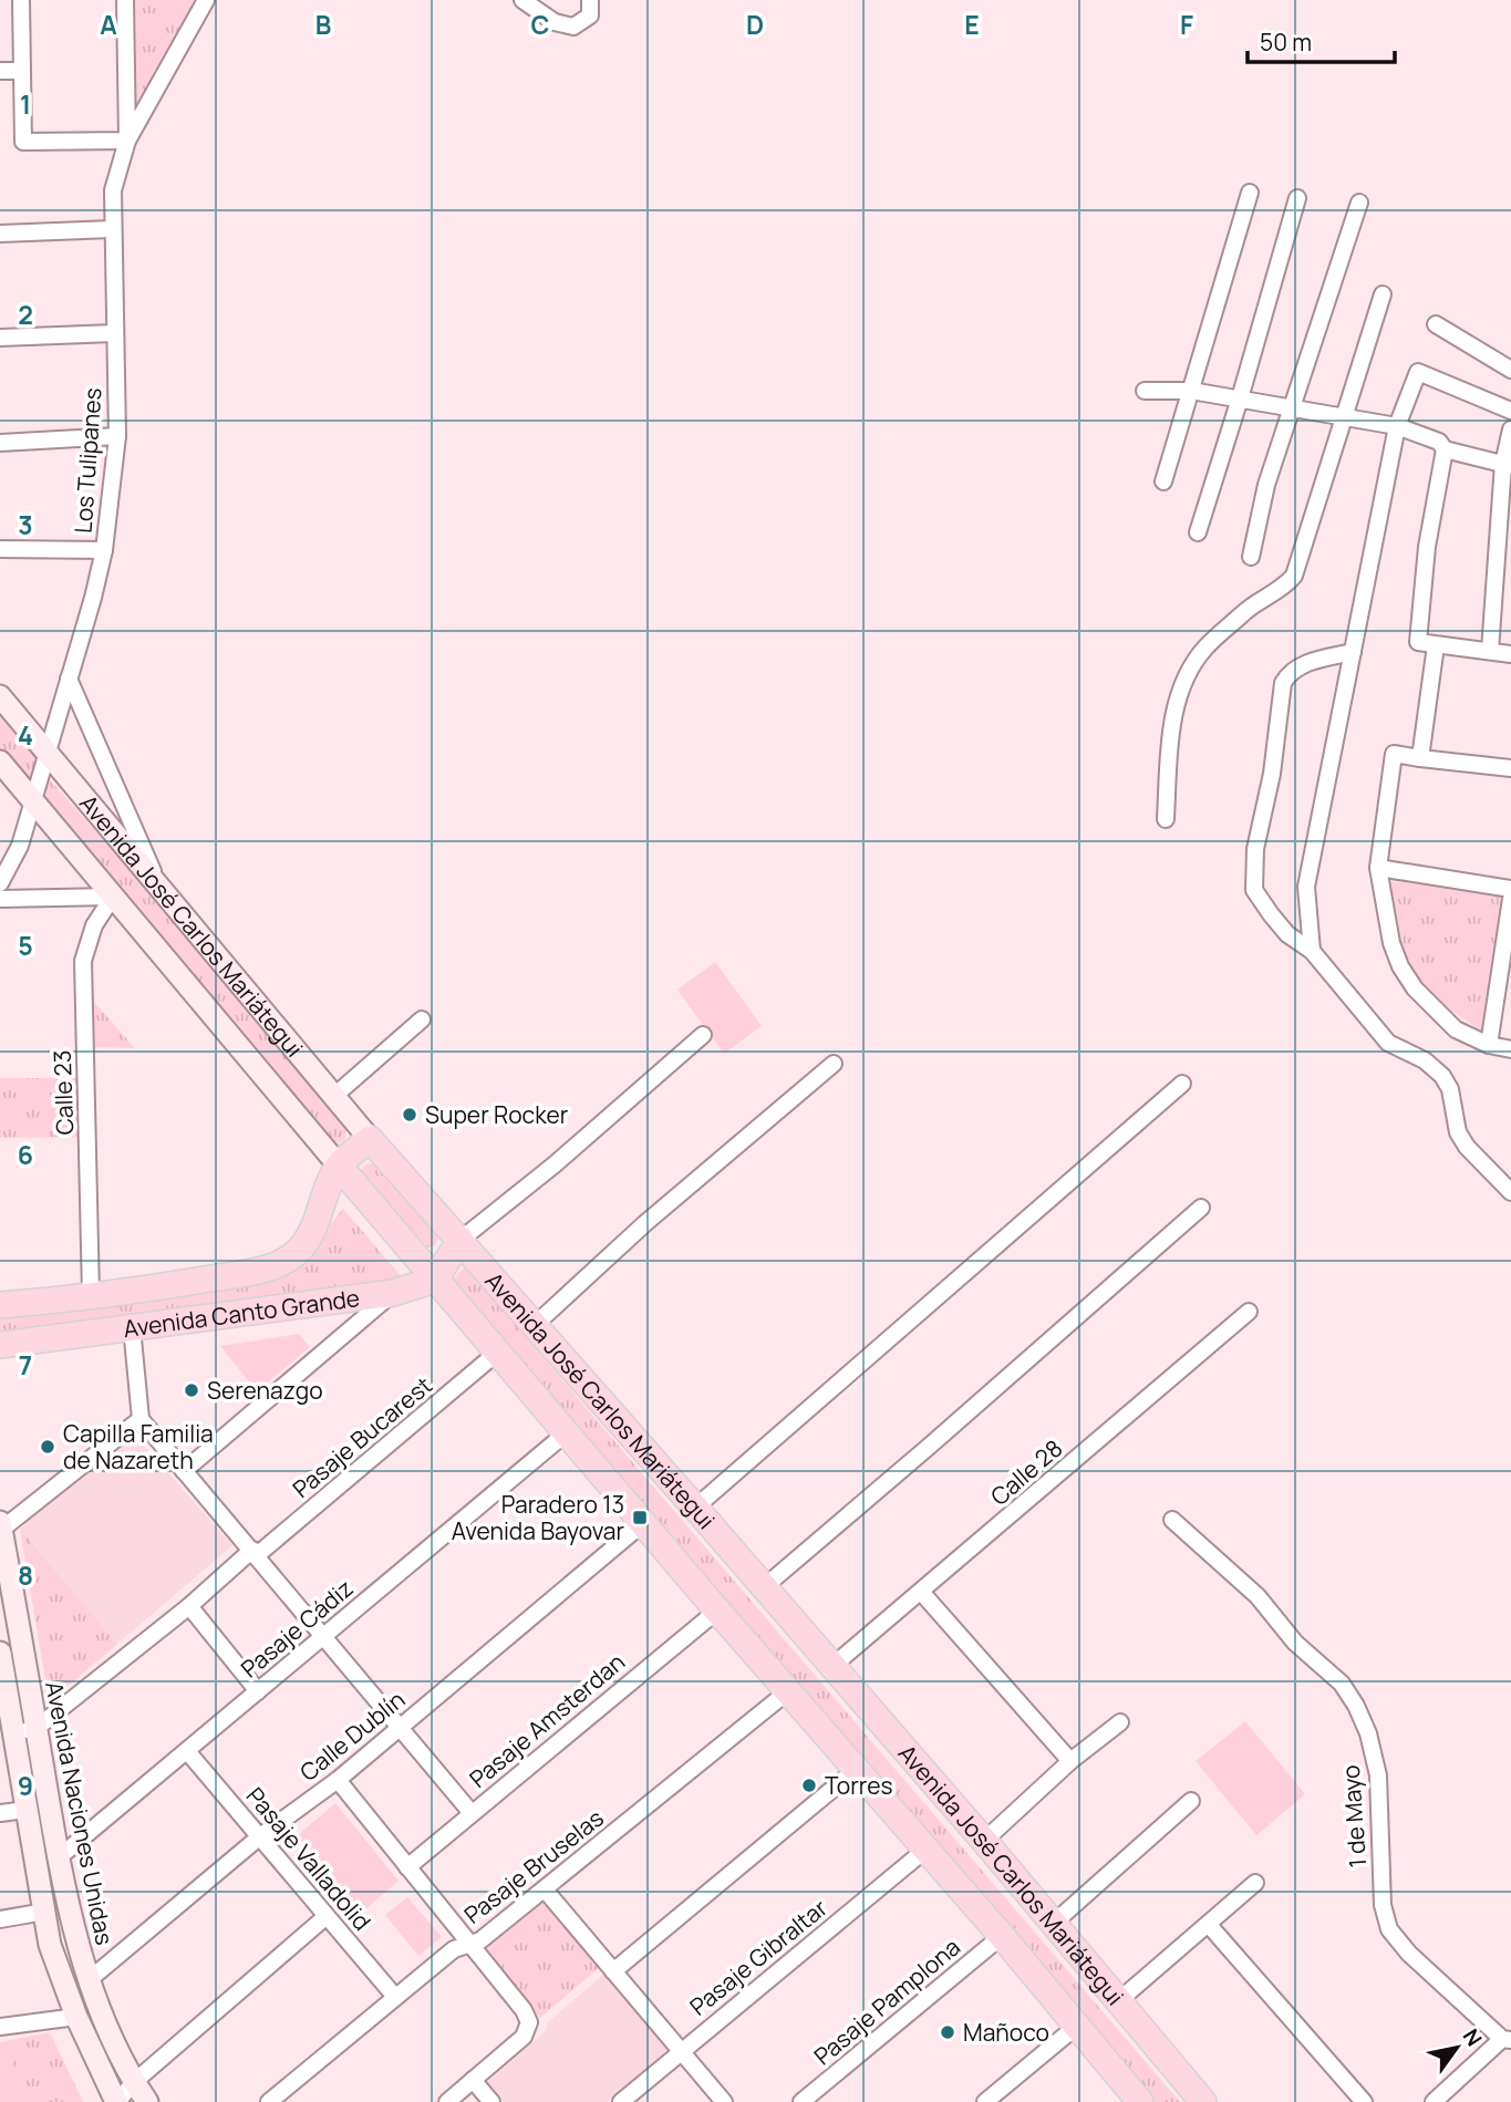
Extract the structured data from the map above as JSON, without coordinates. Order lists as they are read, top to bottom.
{
  "streets": {
    "main road": ["Avenida José Carlos Mariátegui", "Avenida Canto Grande", "Avenida Naciones Unidas"],
    "street": [
      "Los Tulipanes",
      "Calle 23",
      "Pasaje Bucarest",
      "Calle 28",
      "Pasaje Cádiz",
      "Pasaje Amsterdan",
      "Calle Dublín",
      "1 de Mayo",
      "Pasaje Valladolid",
      "Pasaje Bruselas",
      "Pasaje Gibraltar",
      "Pasaje Pamplona"
    ]
  },
  "crossings": [
    ["Los Tulipanes", "Avenida José Carlos Mariátegui"],
    ["Avenida José Carlos Mariátegui", "Calle 23"],
    ["Avenida José Carlos Mariátegui", "Avenida Canto Grande"],
    ["Avenida José Carlos Mariátegui", "Pasaje Bucarest"],
    ["Avenida José Carlos Mariátegui", "Calle 28"],
    ["Avenida José Carlos Mariátegui", "Pasaje Cádiz"],
    ["Avenida José Carlos Mariátegui", "Pasaje Amsterdan"],
    ["Avenida José Carlos Mariátegui", "Calle Dublín"],
    ["Avenida José Carlos Mariátegui", "Pasaje Bruselas"],
    ["Avenida José Carlos Mariátegui", "Pasaje Gibraltar"],
    ["Avenida José Carlos Mariátegui", "Pasaje Pamplona"],
    ["Calle 23", "Avenida Canto Grande"],
    ["Pasaje Bucarest", "Avenida Naciones Unidas"],
    ["Pasaje Cádiz", "Avenida Naciones Unidas"],
    ["Pasaje Cádiz", "Pasaje Valladolid"],
    ["Calle Dublín", "Avenida Naciones Unidas"],
    ["Calle Dublín", "Pasaje Valladolid"],
    ["Pasaje Valladolid", "Pasaje Bruselas"]
  ],
  "places": {
    "other": [
      "Super Rocker",
      "Serenazgo",
      "Capilla Familia de Nazareth",
      "Torres",
      "Mañoco"
    ],
    "transit": ["Paradero 13 Avenida Bayovar"]
  },
  "scale_bar": "50 m",
  "north": "top right",
  "grid": {
    "columns": [
      "A",
      "B",
      "C",
      "D",
      "E",
      "F"
    ],
    "rows": [
      "1",
      "2",
      "3",
      "4",
      "5",
      "6",
      "7",
      "8",
      "9"
    ]
  }
}
